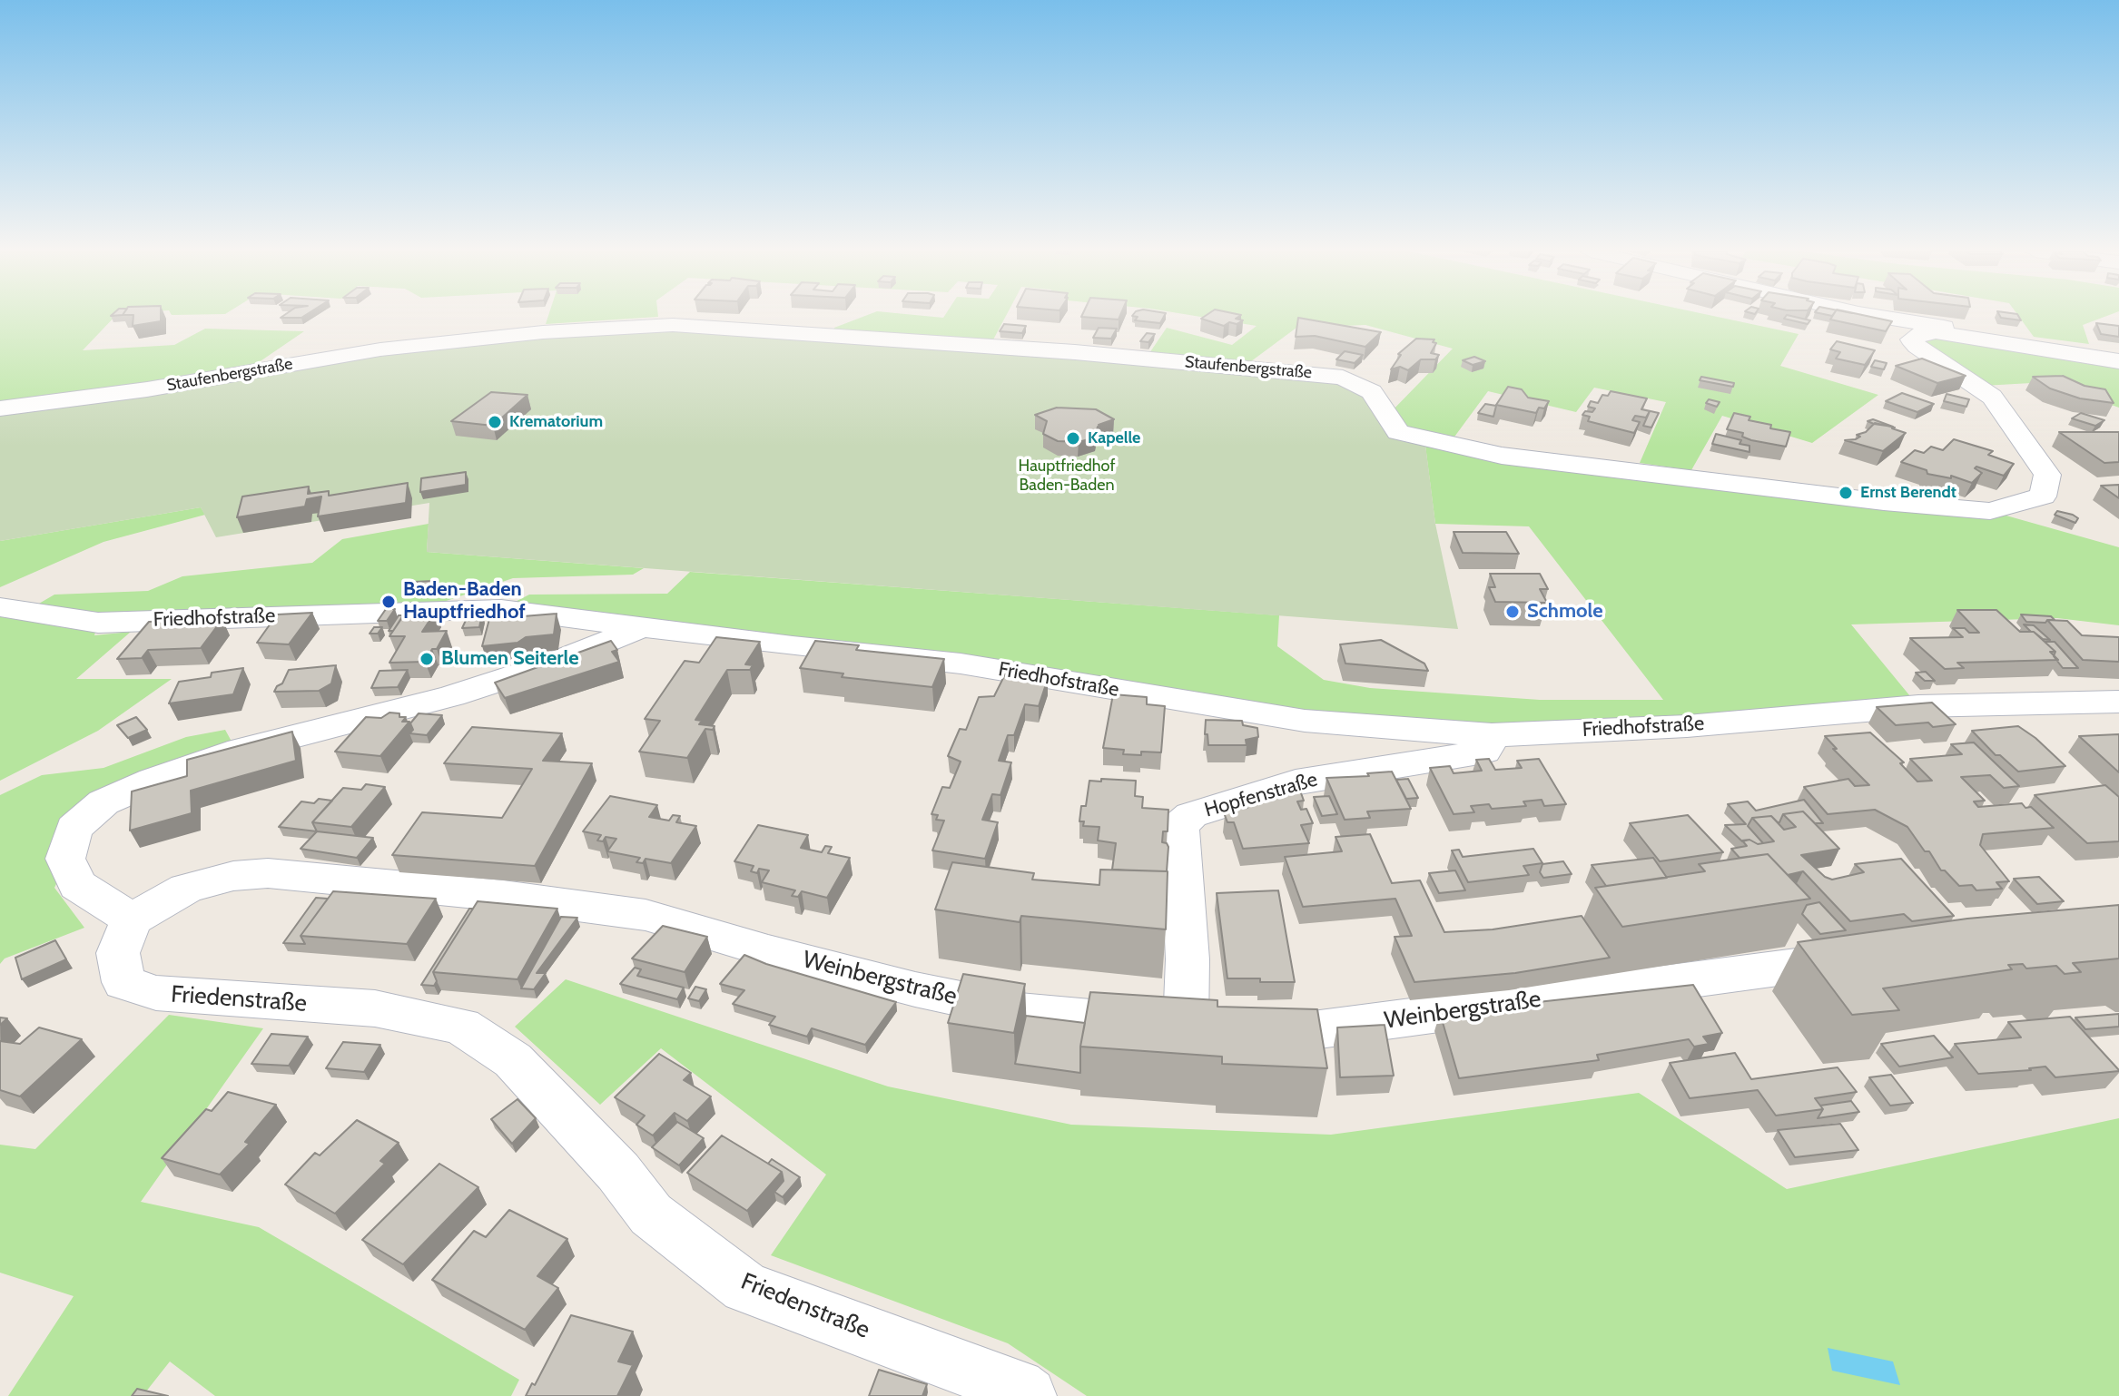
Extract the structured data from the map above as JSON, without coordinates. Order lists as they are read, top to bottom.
{
  "streets": {
    "street": [
      "Staufenbergstraße",
      "Friedhofstraße",
      "Hopfenstraße",
      "Weinbergstraße",
      "Friedenstraße"
    ]
  },
  "crossings": [
    ["Friedhofstraße", "Hopfenstraße"],
    ["Hopfenstraße", "Weinbergstraße"],
    ["Weinbergstraße", "Friedenstraße"]
  ],
  "parks": ["Hauptfriedhof Baden-Baden"],
  "places": [
    "Krematorium",
    "Kapelle",
    "Ernst Berendt",
    "Baden-Baden Hauptfriedhof",
    "Schmole",
    "Blumen Seiterle"
  ]
}
